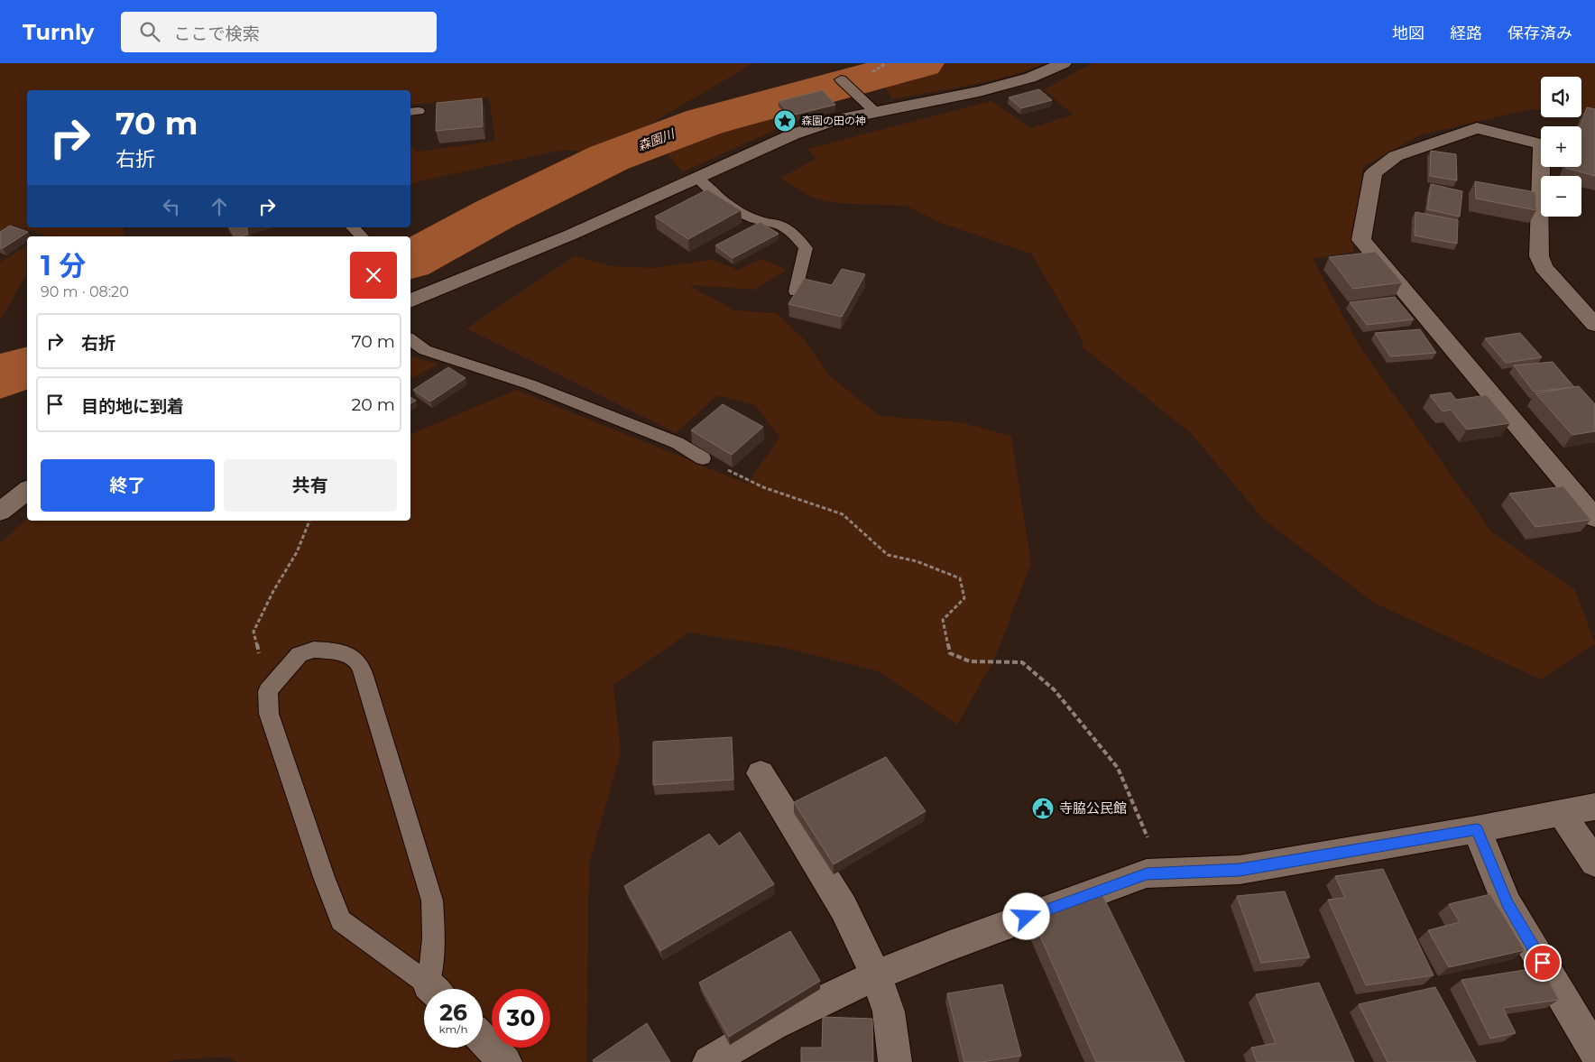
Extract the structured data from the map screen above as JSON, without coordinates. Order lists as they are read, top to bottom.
{
  "water": ["森園川"],
  "places": {
    "place": ["森園の田の神"],
    "public building": ["寺脇公民館"]
  },
  "page": {
    "header": "Turnly",
    "search": "ここで検索",
    "nav": ["地図", "経路", "保存済み"],
    "map_buttons": ["+", "−"],
    "turn": ["70 m", "右折"],
    "heading": ["1 分", "90 m · 08:20"],
    "list": [
      {
        "name": "右折",
        "value": "70 m"
      },
      {
        "name": "目的地に到着",
        "value": "20 m"
      }
    ],
    "buttons": ["終了", "共有"],
    "speed": "26 km/h",
    "limit": "30"
  }
}
